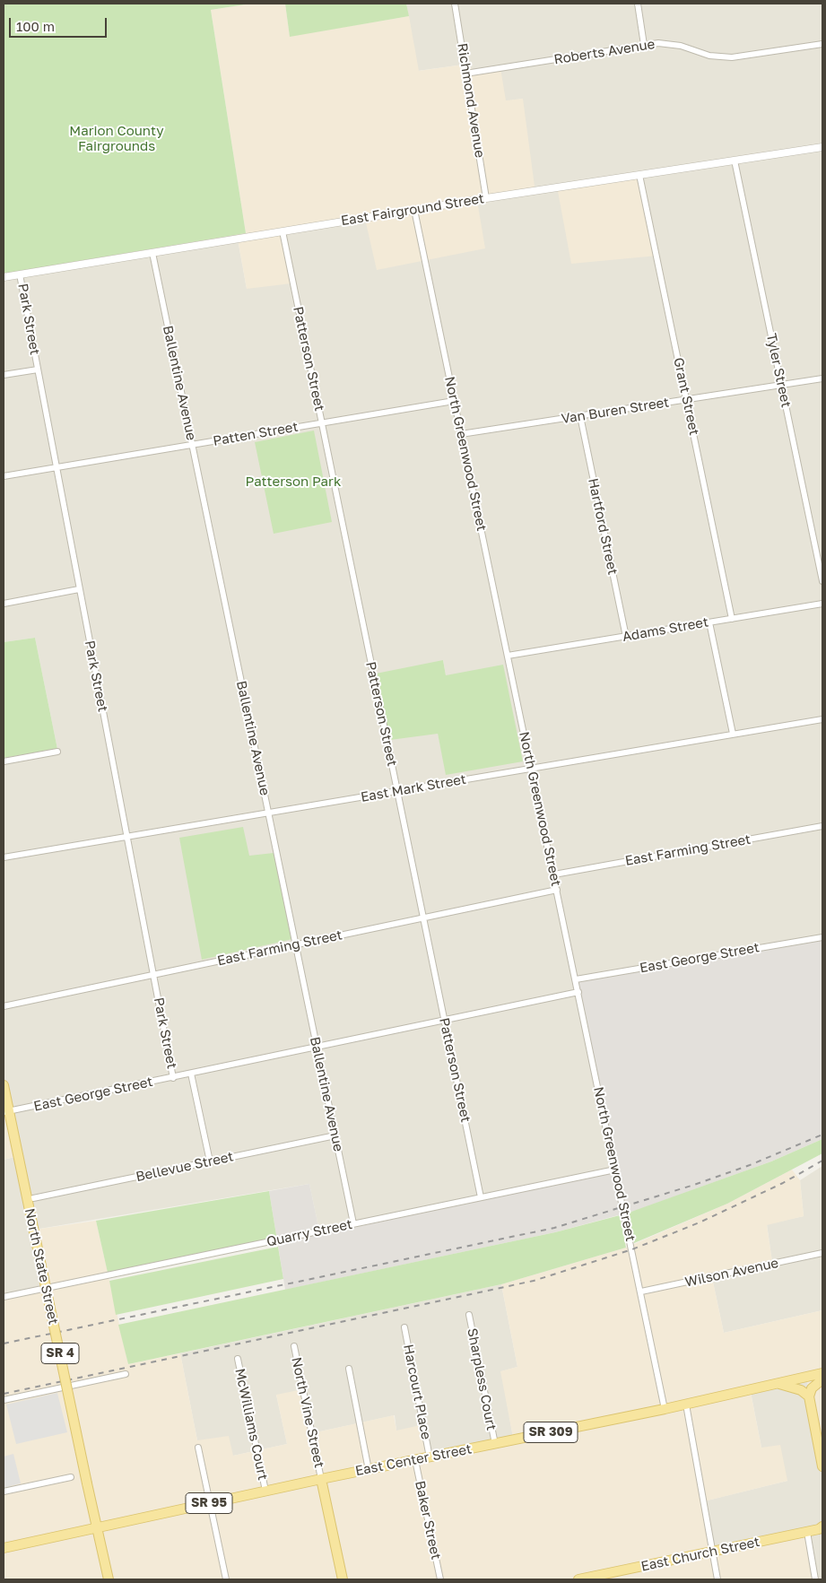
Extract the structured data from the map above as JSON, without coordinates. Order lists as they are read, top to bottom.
{
  "streets": {
    "main road": [
      "North State Street",
      "SR 4",
      "SR 309",
      "East Center Street",
      "SR 95",
      "East Church Street"
    ],
    "street": [
      "Roberts Avenue",
      "Richmond Avenue",
      "East Fairground Street",
      "Park Street",
      "Patterson Street",
      "Tyler Street",
      "Ballentine Avenue",
      "Grant Street",
      "Van Buren Street",
      "Patten Street",
      "North Greenwood Street",
      "Hartford Street",
      "Adams Street",
      "East Mark Street",
      "East Farming Street",
      "East George Street",
      "Bellevue Street",
      "Quarry Street",
      "Wilson Avenue",
      "Sharpless Court",
      "Harcourt Place",
      "North Vine Street",
      "McWilliams Court",
      "Baker Street"
    ]
  },
  "crossings": [
    ["Roberts Avenue", "Richmond Avenue"],
    ["Richmond Avenue", "East Fairground Street"],
    ["East Fairground Street", "Park Street"],
    ["East Fairground Street", "Patterson Street"],
    ["East Fairground Street", "Tyler Street"],
    ["East Fairground Street", "Ballentine Avenue"],
    ["East Fairground Street", "Grant Street"],
    ["East Fairground Street", "North Greenwood Street"],
    ["Park Street", "Patten Street"],
    ["Park Street", "East Mark Street"],
    ["Park Street", "East Farming Street"],
    ["Park Street", "East George Street"],
    ["Patterson Street", "Patten Street"],
    ["Patterson Street", "East Mark Street"],
    ["Patterson Street", "East Farming Street"],
    ["Patterson Street", "East George Street"],
    ["Patterson Street", "Quarry Street"],
    ["Tyler Street", "Van Buren Street"],
    ["Ballentine Avenue", "Patten Street"],
    ["Ballentine Avenue", "East Mark Street"],
    ["Ballentine Avenue", "East Farming Street"],
    ["Ballentine Avenue", "East George Street"],
    ["Ballentine Avenue", "Bellevue Street"],
    ["Ballentine Avenue", "Quarry Street"],
    ["Grant Street", "Van Buren Street"],
    ["Grant Street", "Adams Street"],
    ["Van Buren Street", "North Greenwood Street"],
    ["Van Buren Street", "Hartford Street"],
    ["Patten Street", "North Greenwood Street"],
    ["North Greenwood Street", "Adams Street"],
    ["North Greenwood Street", "East Mark Street"],
    ["North Greenwood Street", "East Farming Street"],
    ["North Greenwood Street", "East George Street"],
    ["North Greenwood Street", "Quarry Street"],
    ["North Greenwood Street", "Wilson Avenue"],
    ["North Greenwood Street", "East Center Street"],
    ["Hartford Street", "Adams Street"],
    ["East George Street", "North State Street"],
    ["North State Street", "SR 4"],
    ["North State Street", "East Center Street"],
    ["SR 4", "East Center Street"],
    ["Sharpless Court", "East Center Street"],
    ["Harcourt Place", "East Center Street"],
    ["North Vine Street", "East Center Street"],
    ["McWilliams Court", "East Center Street"],
    ["SR 309", "East Center Street"],
    ["East Center Street", "Baker Street"]
  ],
  "parks": ["Marion County Fairgrounds", "Patterson Park"],
  "scale_bar": "100 m"
}
